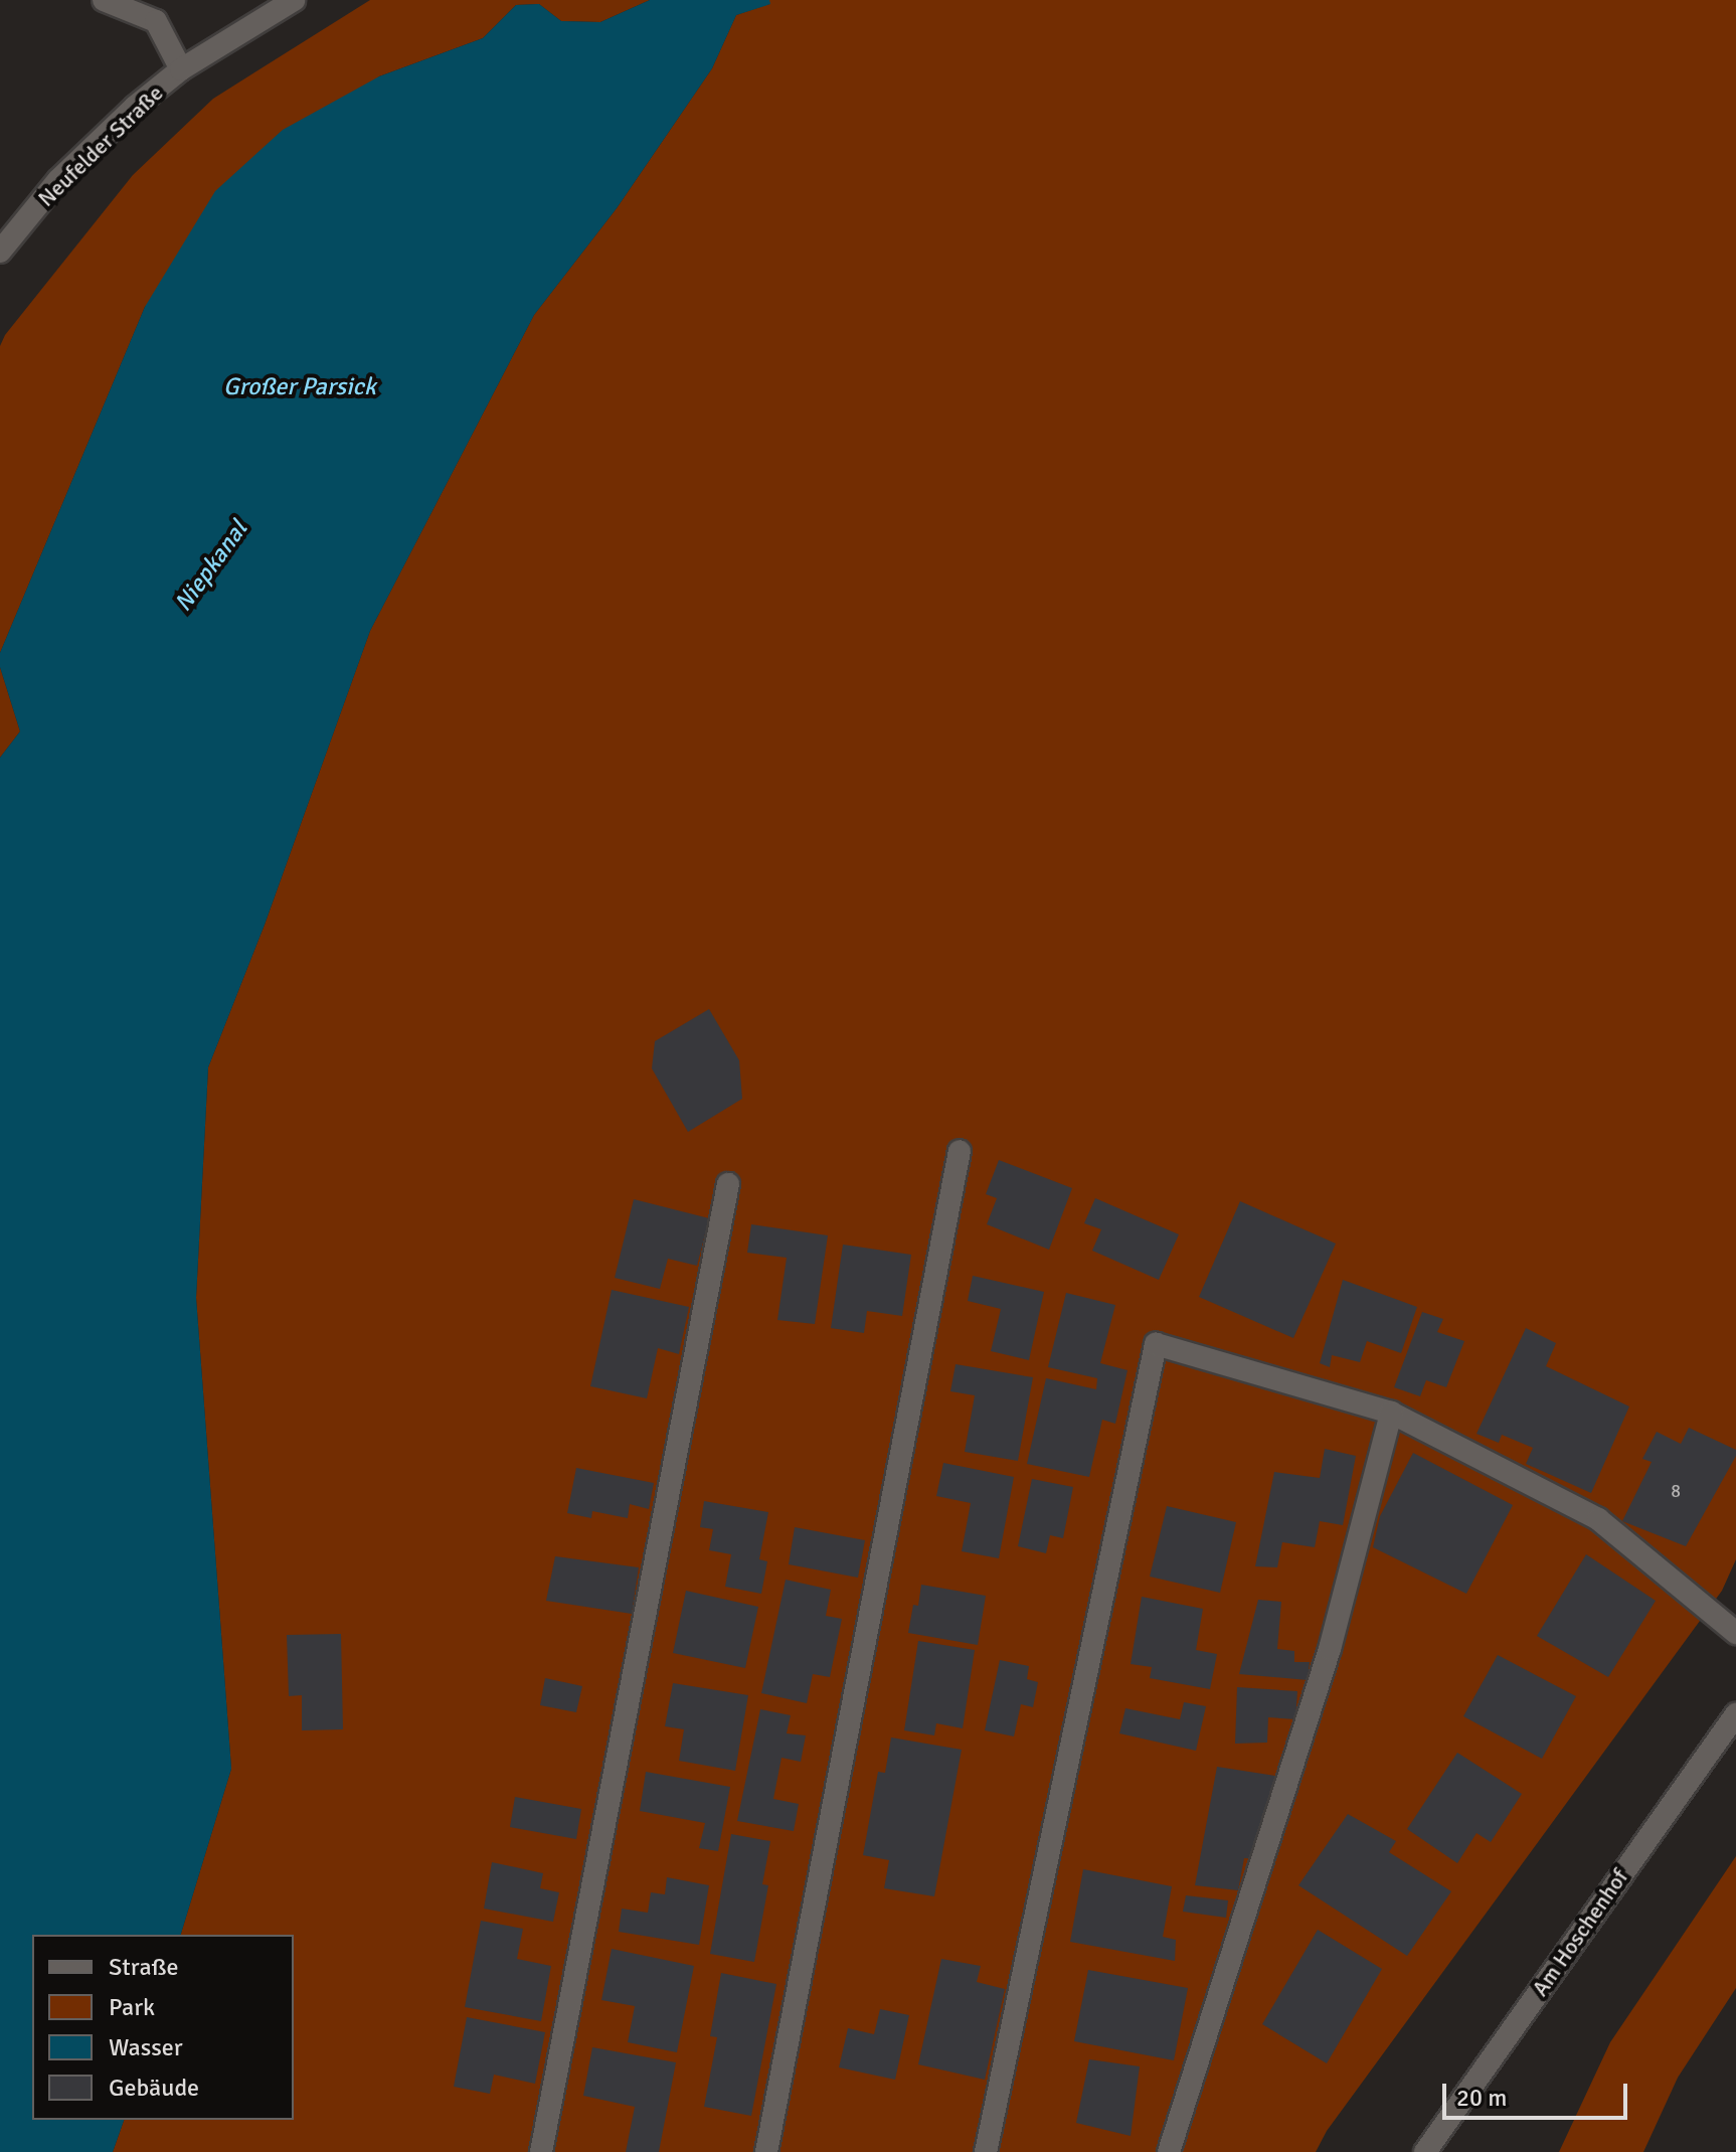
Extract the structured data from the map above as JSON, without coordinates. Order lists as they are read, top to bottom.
{
  "streets": {
    "street": ["Neufelder Straße", "Am Hoschenhof"]
  },
  "water": ["Großer Parsick", "Niepkanal"],
  "house_numbers": ["8"],
  "legend": [
    "Straße",
    "Park",
    "Wasser",
    "Gebäude"
  ],
  "scale_bar": "20 m"
}
